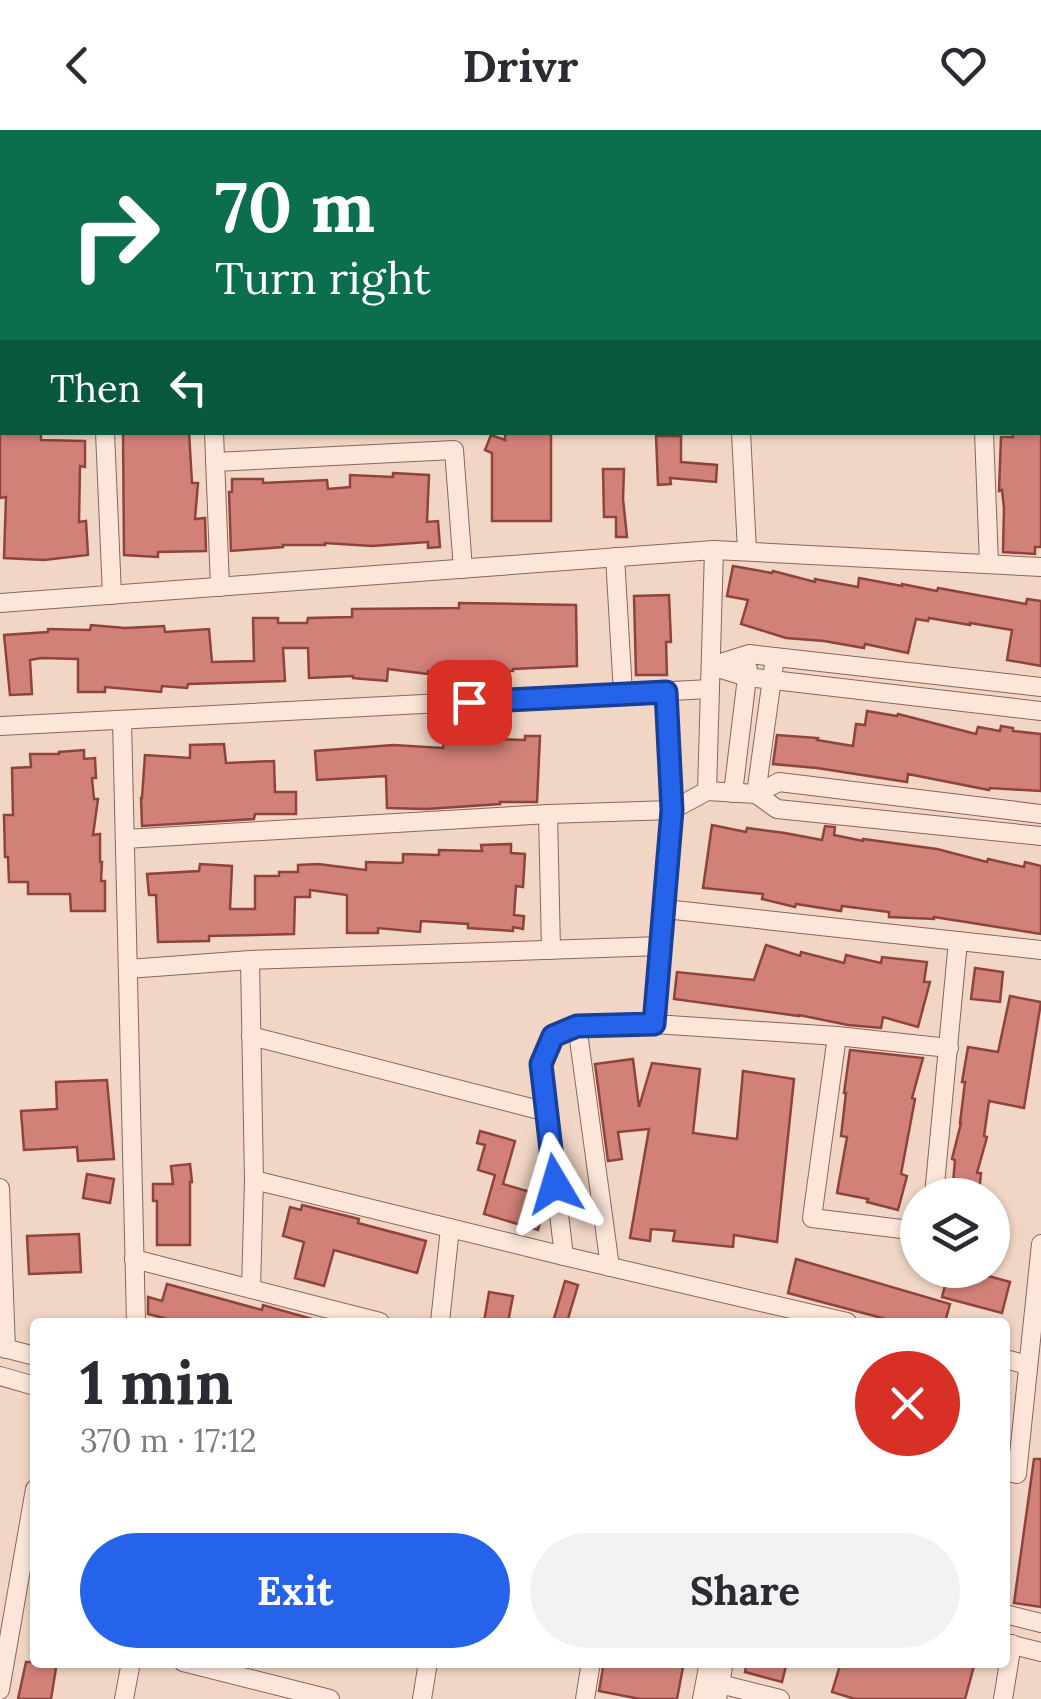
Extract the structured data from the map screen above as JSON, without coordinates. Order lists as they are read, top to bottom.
{
  "page": {
    "header": "Drivr",
    "turn": ["70 m", "Turn right"],
    "then": "Then",
    "heading": ["1 min", "370 m · 17:12"],
    "buttons": ["Exit", "Share"]
  }
}
